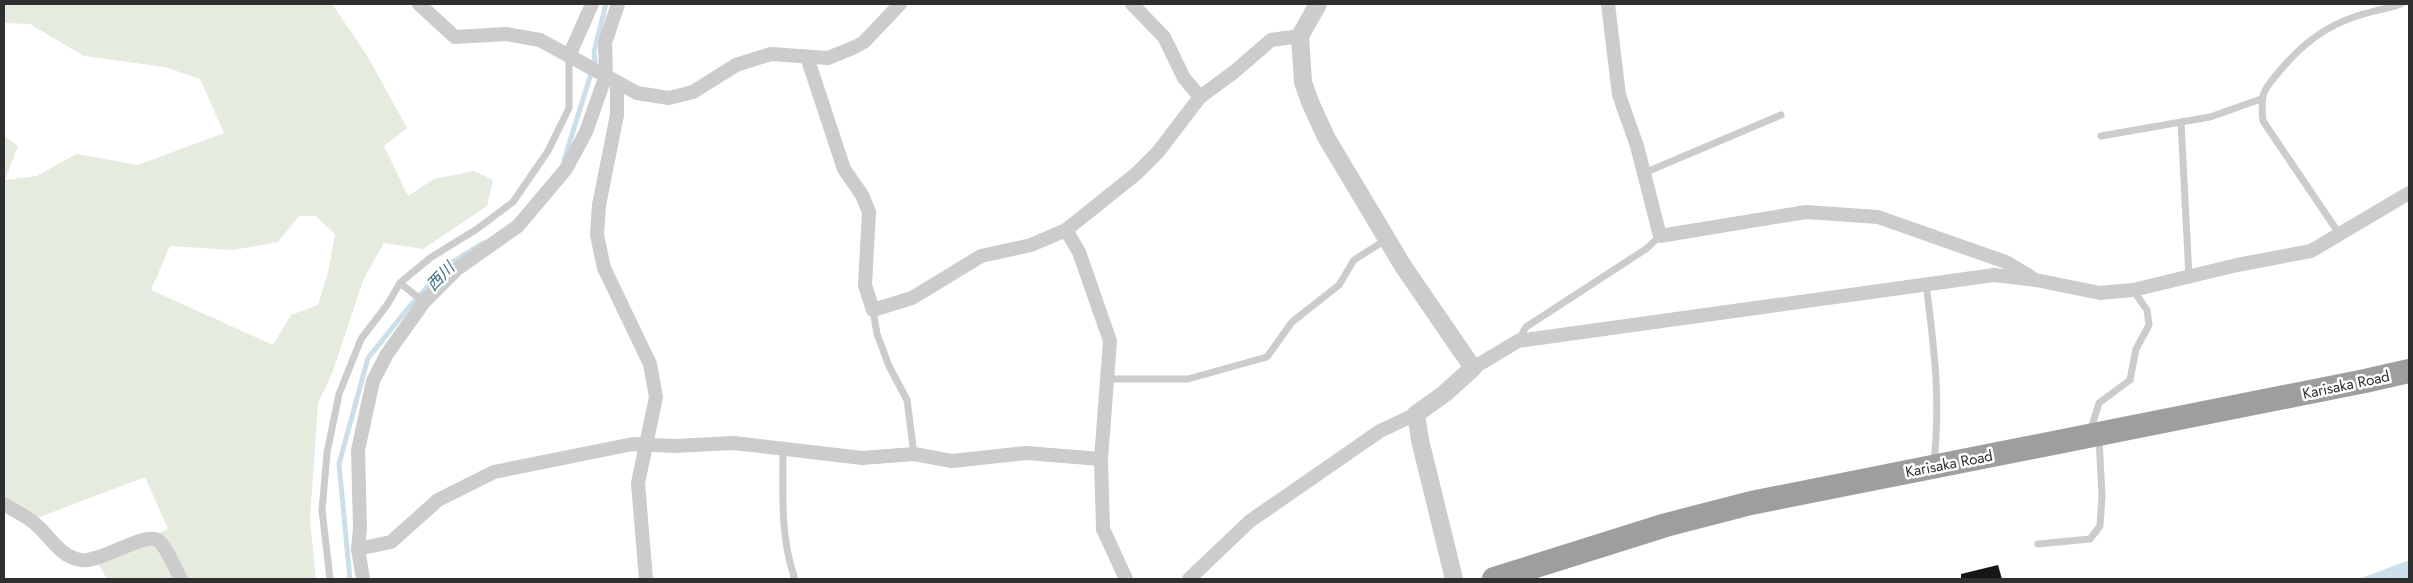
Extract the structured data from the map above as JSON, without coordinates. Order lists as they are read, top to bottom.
{
  "streets": {
    "highway": ["Karisaka Road"]
  },
  "water": ["西川"]
}
